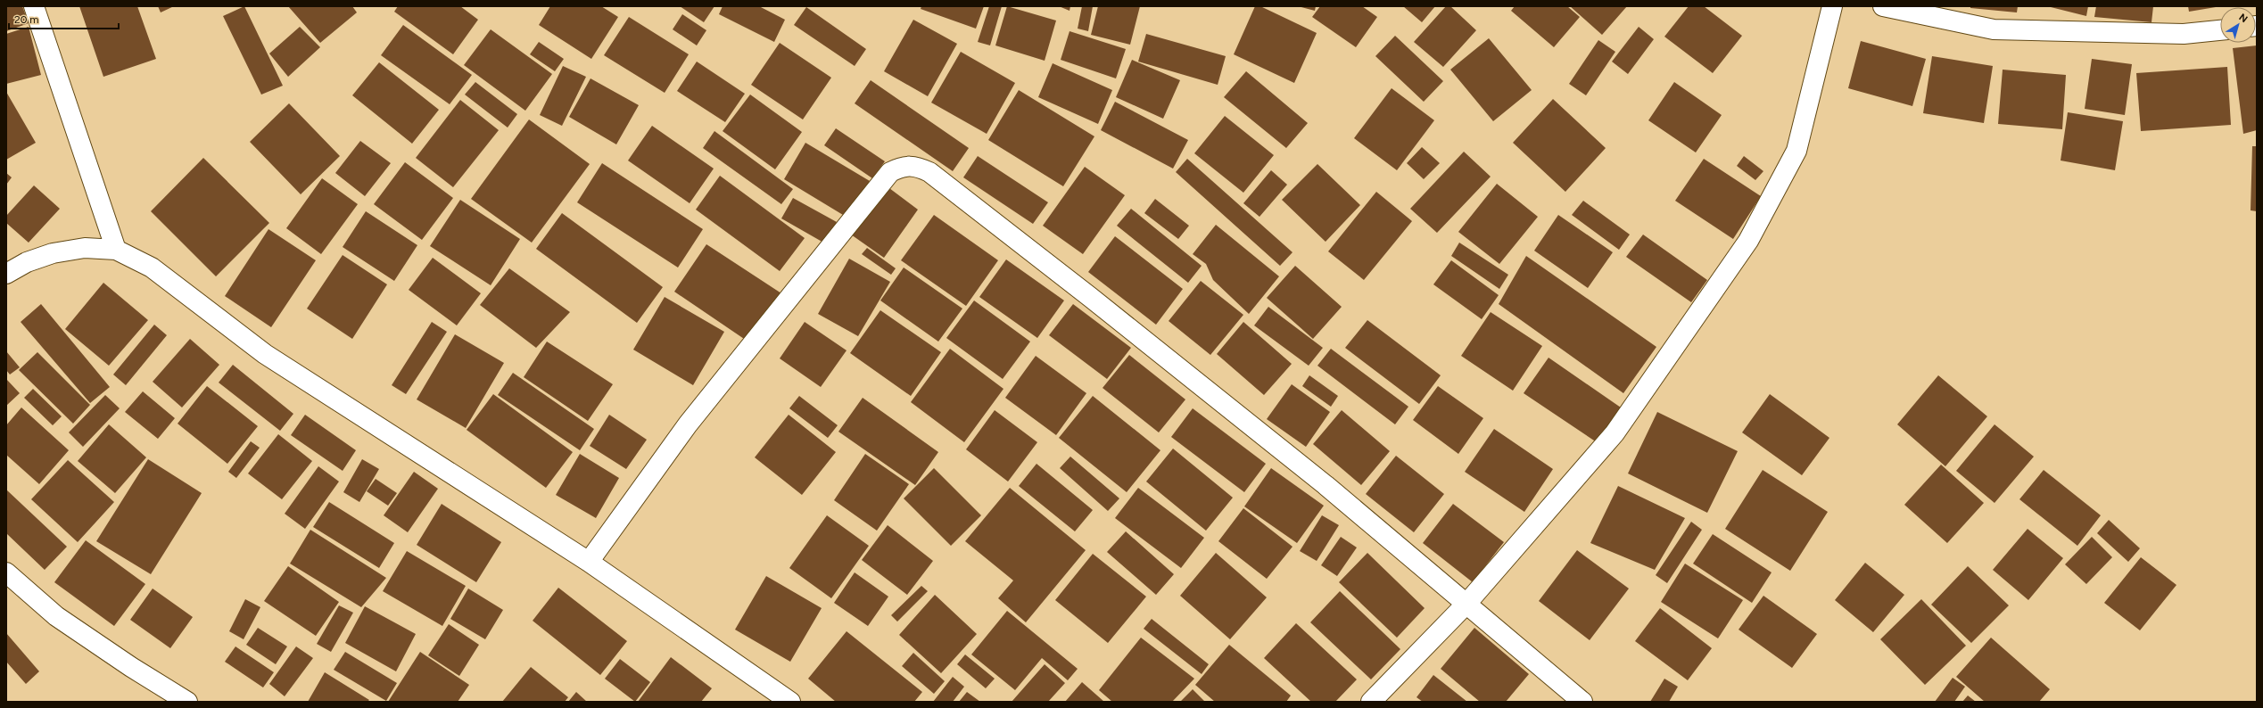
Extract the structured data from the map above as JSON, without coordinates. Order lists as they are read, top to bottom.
{
  "scale_bar": "20 m",
  "north": "top right"
}
